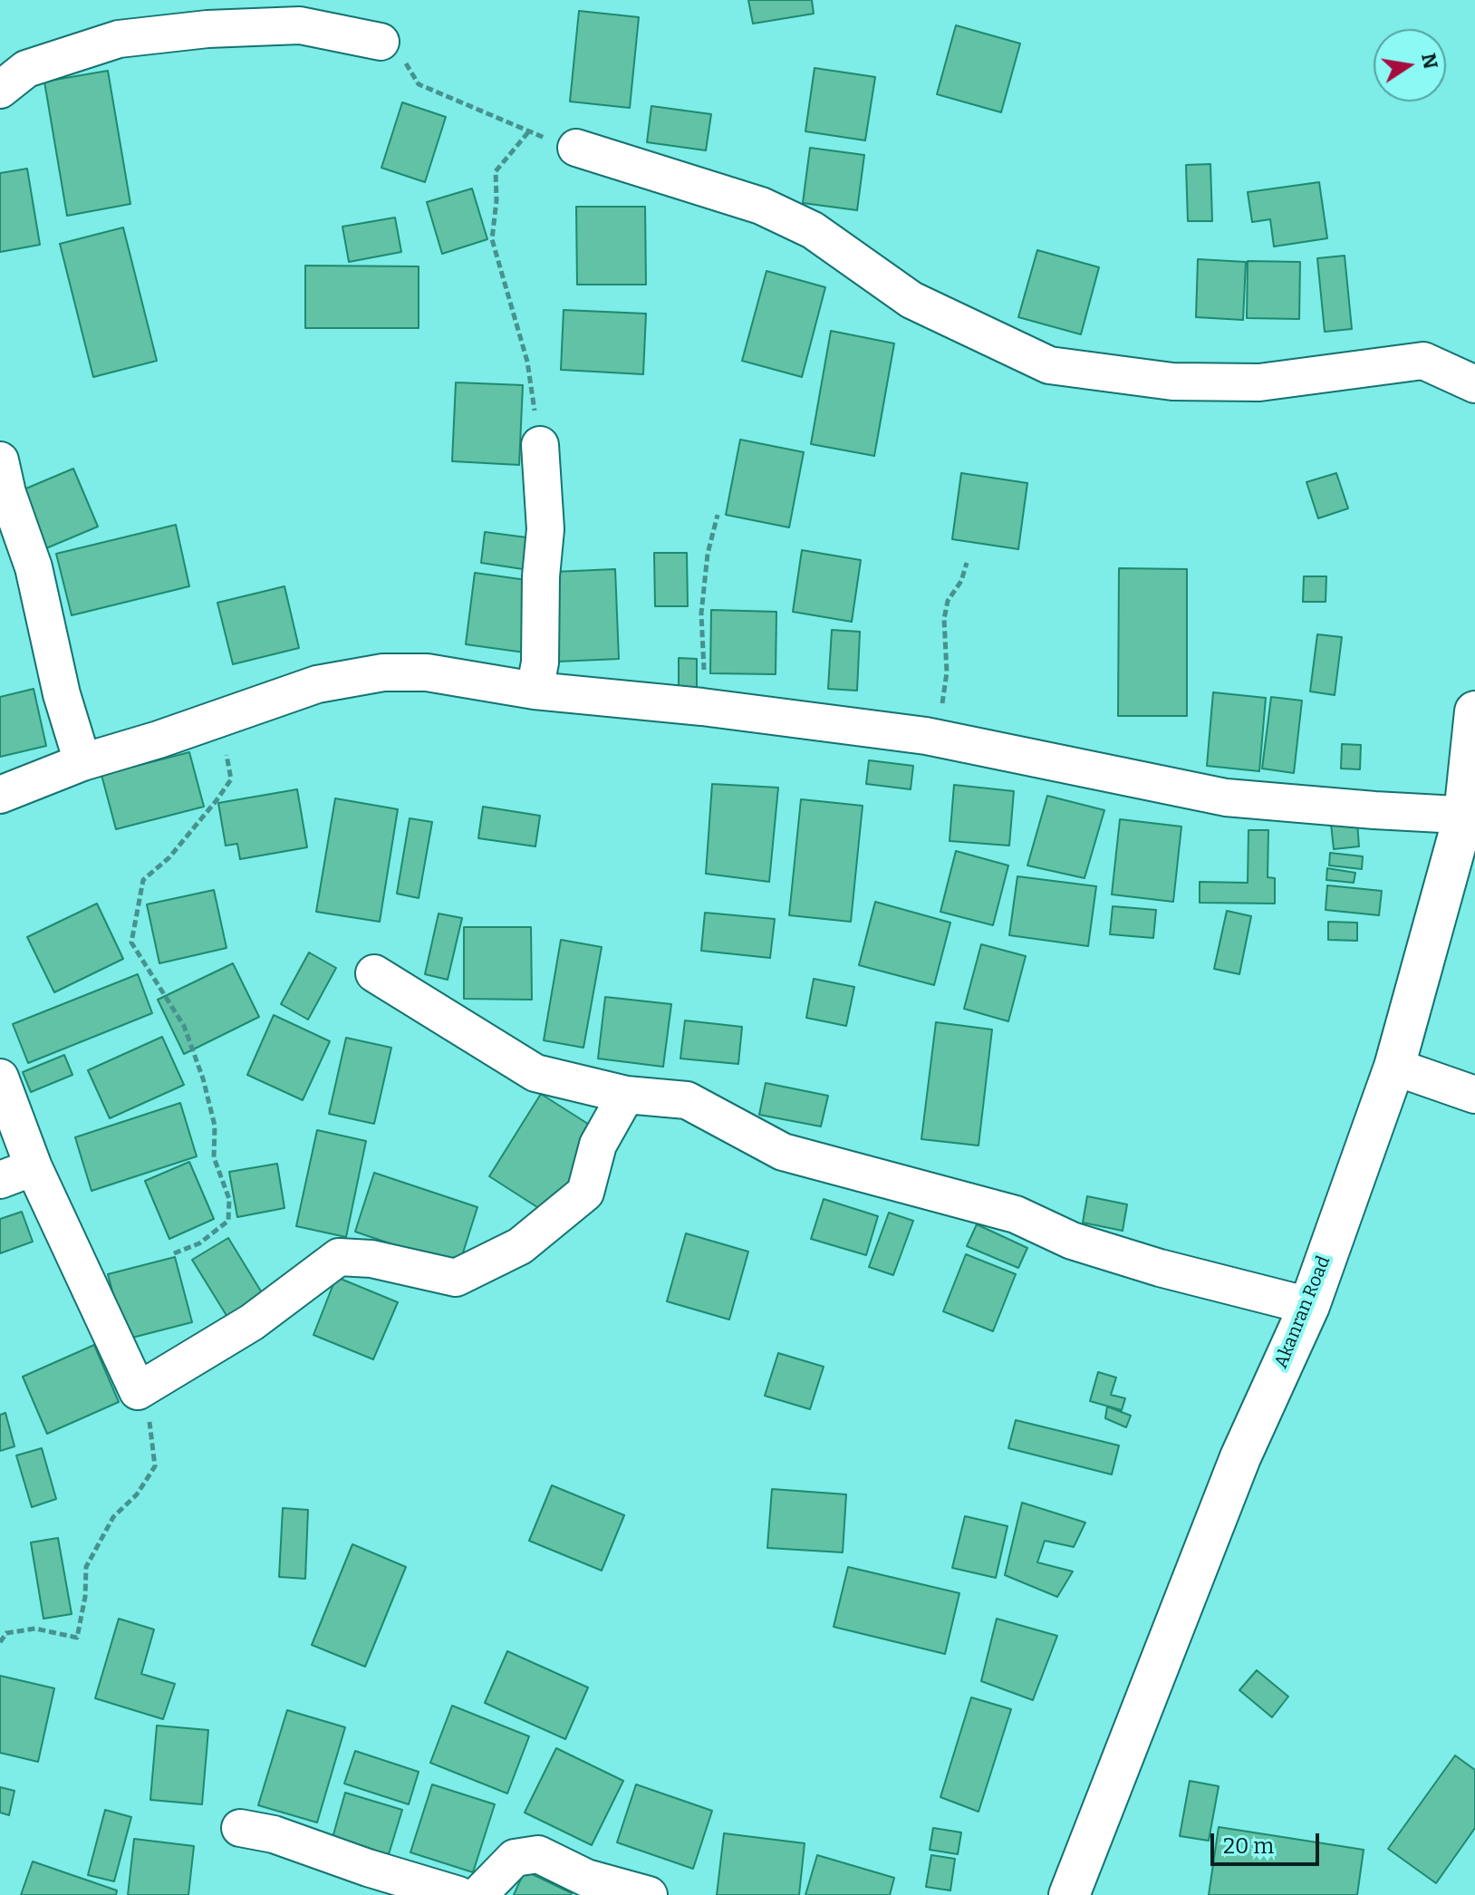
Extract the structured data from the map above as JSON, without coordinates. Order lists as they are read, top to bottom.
{
  "streets": {
    "main road": ["Akanran Road"]
  },
  "scale_bar": "20 m",
  "north": "right"
}
